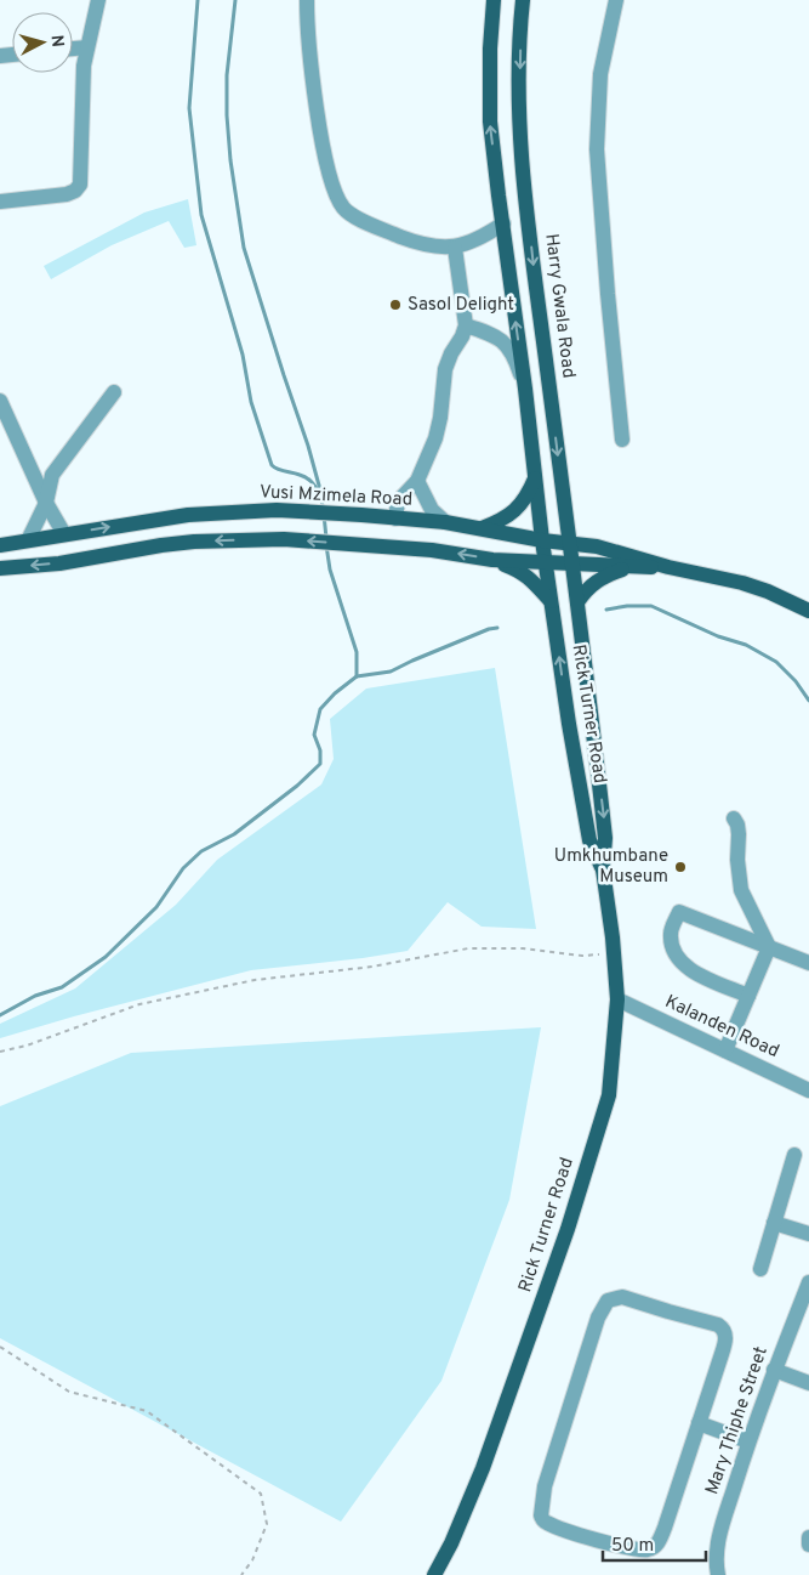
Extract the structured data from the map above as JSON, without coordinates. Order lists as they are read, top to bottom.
{
  "streets": {
    "main road": ["Harry Gwala Road", "Vusi Mzimela Road", "Rick Turner Road"],
    "street": ["Kalanden Road", "Mary Thiphe Street"]
  },
  "crossings": [
    ["Harry Gwala Road", "Vusi Mzimela Road"],
    ["Harry Gwala Road", "Rick Turner Road"],
    ["Vusi Mzimela Road", "Rick Turner Road"],
    ["Rick Turner Road", "Kalanden Road"]
  ],
  "places": ["Sasol Delight", "Umkhumbane Museum"],
  "scale_bar": "50 m",
  "north": "right"
}
